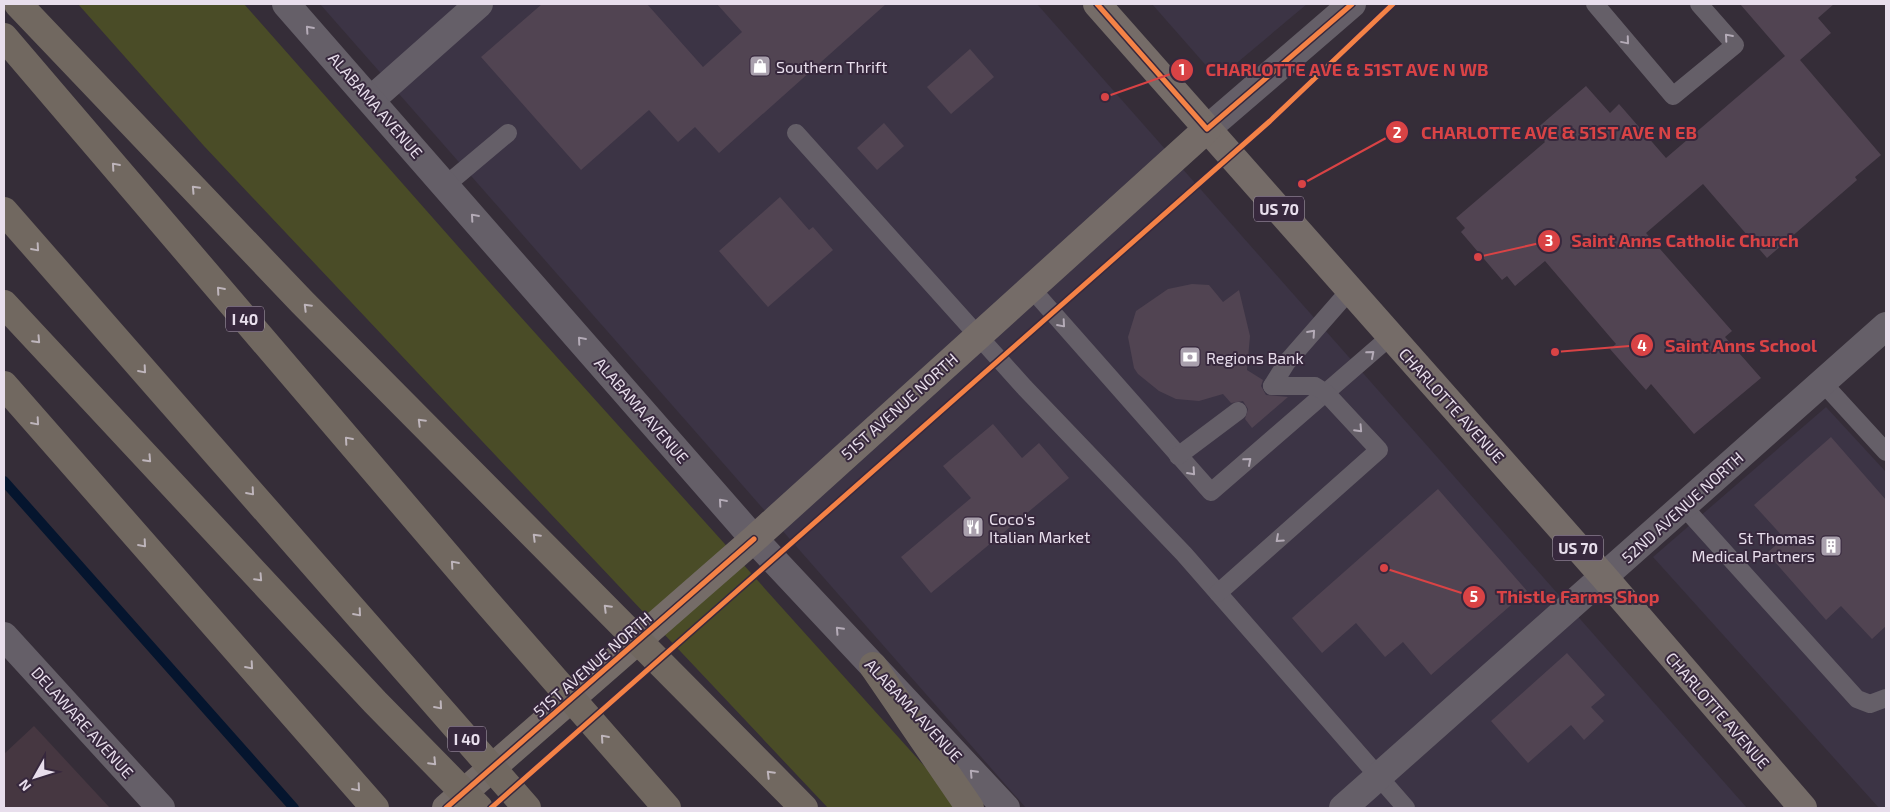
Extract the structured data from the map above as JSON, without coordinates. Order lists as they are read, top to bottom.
{
  "streets": {
    "highway": ["I 40"],
    "main road": ["US 70", "CHARLOTTE AVENUE", "51ST AVENUE NORTH"],
    "street": ["ALABAMA AVENUE", "52ND AVENUE NORTH", "DELAWARE AVENUE"]
  },
  "crossings": [
    ["ALABAMA AVENUE", "51ST AVENUE NORTH"],
    ["CHARLOTTE AVENUE", "51ST AVENUE NORTH"],
    ["CHARLOTTE AVENUE", "52ND AVENUE NORTH"]
  ],
  "one_way": ["ALABAMA AVENUE"],
  "places": {
    "shop": ["Southern Thrift"],
    "other": [
      "CHARLOTTE AVE & 51ST AVE N WB",
      "CHARLOTTE AVE & 51ST AVE N EB",
      "Saint Anns Catholic Church",
      "Saint Anns School",
      "Thistle Farms Shop"
    ],
    "bank": ["Regions Bank"],
    "restaurant": ["Coco's Italian Market"],
    "building": ["St Thomas Medical Partners"]
  },
  "north": "bottom left"
}
